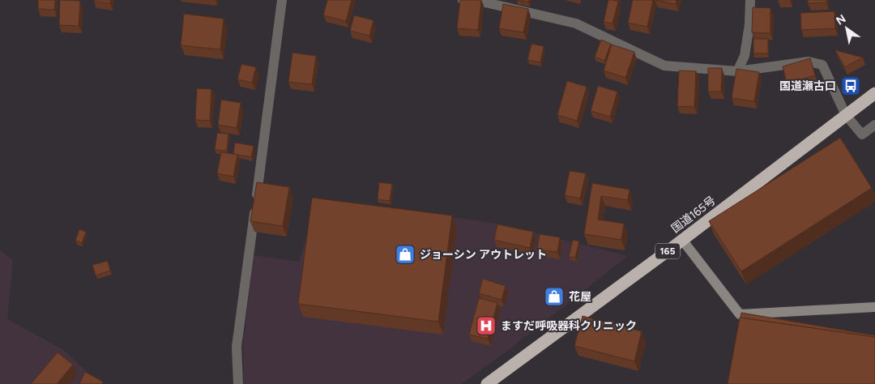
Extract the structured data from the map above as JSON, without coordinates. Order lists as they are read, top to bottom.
{
  "streets": {
    "highway": ["国道165号", "165"]
  },
  "places": {
    "bus stop": ["国道瀬古口"],
    "shop": ["ジョーシン アウトレット", "花屋"],
    "hospital": ["ますだ呼吸器科クリニック"]
  },
  "north": "top left"
}
